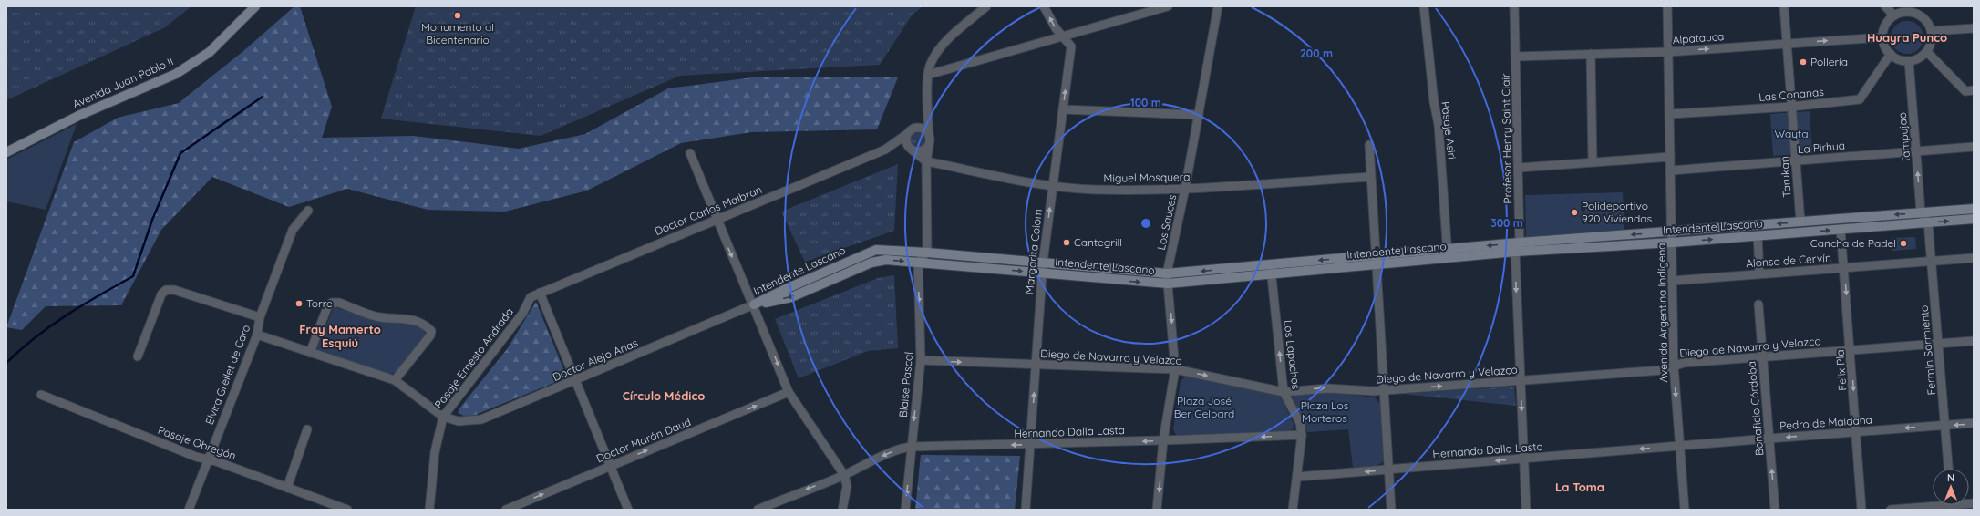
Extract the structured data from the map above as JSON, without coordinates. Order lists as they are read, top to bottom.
{
  "streets": {
    "main road": ["Avenida Juan Pablo II", "Intendente Lascano"],
    "street": [
      "Alpatauca",
      "Las Conanas",
      "Pasaje Asiri",
      "Tampujao",
      "Profesor Henry Saint Clair",
      "La Pirhua",
      "Tarukan",
      "Miguel Mosquera",
      "Doctor Carlos Malbran",
      "Los Sauces",
      "Margarita Colom",
      "Alonso de Cervín",
      "Avenida Argentina Indígena",
      "Diego de Navarro y Velazco",
      "Fermin Sarmiento",
      "Los Lapachos",
      "Pasaje Ernesto Andrada",
      "Doctor Alejo Arias",
      "Felix Pla",
      "Elvira Grellet de Caro",
      "Blaise Pascal",
      "Bonaficio Córdoba",
      "Pedro de Maidana",
      "Hernando Dalla Lasta",
      "Doctor Marón Daud",
      "Pasaje Obregón"
    ]
  },
  "crossings": [
    ["Alpatauca", "Las Conanas"],
    ["Alpatauca", "Tampujao"],
    ["Alpatauca", "Profesor Henry Saint Clair"],
    ["Alpatauca", "Tarukan"],
    ["Alpatauca", "Avenida Argentina Indígena"],
    ["Las Conanas", "Tampujao"],
    ["Las Conanas", "Tarukan"],
    ["Las Conanas", "Avenida Argentina Indígena"],
    ["Pasaje Asiri", "Intendente Lascano"],
    ["Tampujao", "La Pirhua"],
    ["Tampujao", "Intendente Lascano"],
    ["Profesor Henry Saint Clair", "Intendente Lascano"],
    ["Profesor Henry Saint Clair", "Diego de Navarro y Velazco"],
    ["Profesor Henry Saint Clair", "Hernando Dalla Lasta"],
    ["La Pirhua", "Tarukan"],
    ["La Pirhua", "Avenida Argentina Indígena"],
    ["Tarukan", "Intendente Lascano"],
    ["Miguel Mosquera", "Los Sauces"],
    ["Miguel Mosquera", "Margarita Colom"],
    ["Doctor Carlos Malbran", "Pasaje Ernesto Andrada"],
    ["Los Sauces", "Intendente Lascano"],
    ["Los Sauces", "Diego de Navarro y Velazco"],
    ["Los Sauces", "Hernando Dalla Lasta"],
    ["Intendente Lascano", "Margarita Colom"],
    ["Intendente Lascano", "Avenida Argentina Indígena"],
    ["Intendente Lascano", "Fermin Sarmiento"],
    ["Intendente Lascano", "Los Lapachos"],
    ["Intendente Lascano", "Doctor Alejo Arias"],
    ["Intendente Lascano", "Felix Pla"],
    ["Intendente Lascano", "Blaise Pascal"],
    ["Margarita Colom", "Diego de Navarro y Velazco"],
    ["Margarita Colom", "Hernando Dalla Lasta"],
    ["Alonso de Cervín", "Avenida Argentina Indígena"],
    ["Alonso de Cervín", "Fermin Sarmiento"],
    ["Alonso de Cervín", "Felix Pla"],
    ["Avenida Argentina Indígena", "Diego de Navarro y Velazco"],
    ["Avenida Argentina Indígena", "Pedro de Maidana"],
    ["Avenida Argentina Indígena", "Hernando Dalla Lasta"],
    ["Diego de Navarro y Velazco", "Fermin Sarmiento"],
    ["Diego de Navarro y Velazco", "Los Lapachos"],
    ["Diego de Navarro y Velazco", "Felix Pla"],
    ["Diego de Navarro y Velazco", "Blaise Pascal"],
    ["Diego de Navarro y Velazco", "Bonaficio Córdoba"],
    ["Fermin Sarmiento", "Pedro de Maidana"],
    ["Los Lapachos", "Hernando Dalla Lasta"],
    ["Pasaje Ernesto Andrada", "Doctor Alejo Arias"],
    ["Felix Pla", "Pedro de Maidana"],
    ["Elvira Grellet de Caro", "Pasaje Obregón"],
    ["Blaise Pascal", "Hernando Dalla Lasta"],
    ["Bonaficio Córdoba", "Pedro de Maidana"],
    ["Pedro de Maidana", "Hernando Dalla Lasta"]
  ],
  "one_way": [
    "Alpatauca",
    "Tampujao",
    "Profesor Henry Saint Clair",
    "Margarita Colom",
    "Diego de Navarro y Velazco",
    "Los Lapachos",
    "Felix Pla",
    "Blaise Pascal",
    "Pedro de Maidana",
    "Hernando Dalla Lasta",
    "Doctor Marón Daud"
  ],
  "districts": [
    "Huayra Punco",
    "Fray Mamerto Esquiú",
    "Círculo Médico",
    "La Toma"
  ],
  "parks": ["Wayta", "Plaza José Ber Gelbard", "Plaza Los Morteros"],
  "places": [
    "Monumento al Bicentenario",
    "Pollería",
    "Polideportivo 920 Viviendas",
    "Cantegrill",
    "Cancha de Padel",
    "Torre"
  ],
  "north": "top",
  "rings": ["200 m", "100 m", "300 m"]
}
